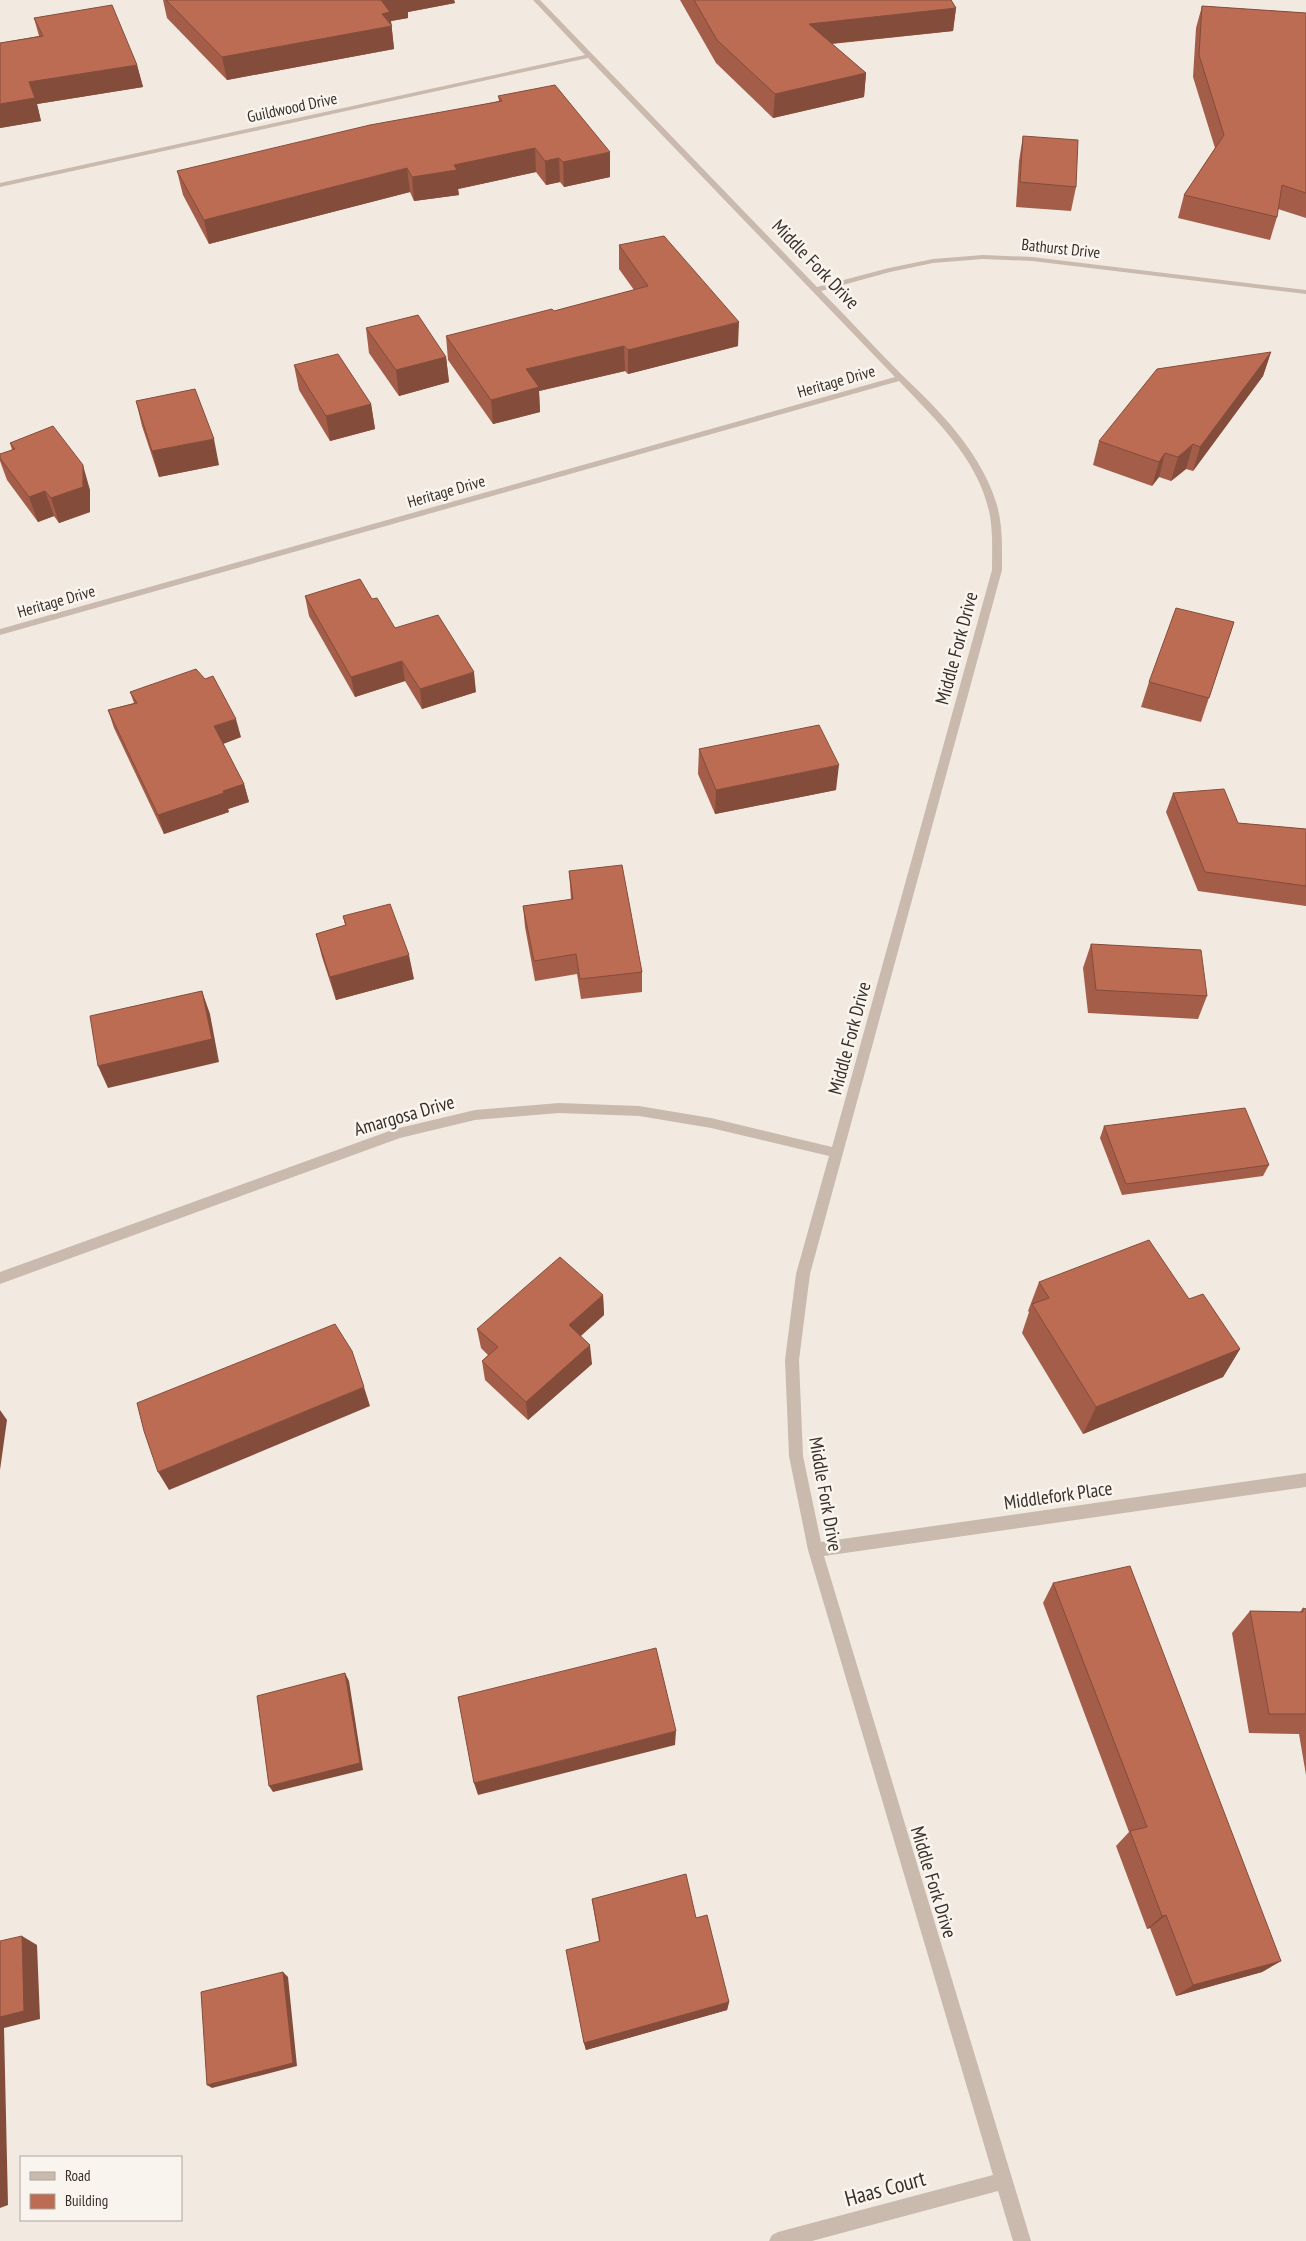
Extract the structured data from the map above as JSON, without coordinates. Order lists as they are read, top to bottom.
{
  "streets": {
    "street": [
      "Guildwood Drive",
      "Bathurst Drive",
      "Middle Fork Drive",
      "Heritage Drive",
      "Amargosa Drive",
      "Middlefork Place",
      "Haas Court"
    ]
  },
  "crossings": [
    ["Guildwood Drive", "Middle Fork Drive"],
    ["Bathurst Drive", "Middle Fork Drive"],
    ["Middle Fork Drive", "Heritage Drive"],
    ["Middle Fork Drive", "Amargosa Drive"],
    ["Middle Fork Drive", "Middlefork Place"],
    ["Middle Fork Drive", "Haas Court"]
  ],
  "legend": ["Road", "Building"]
}
